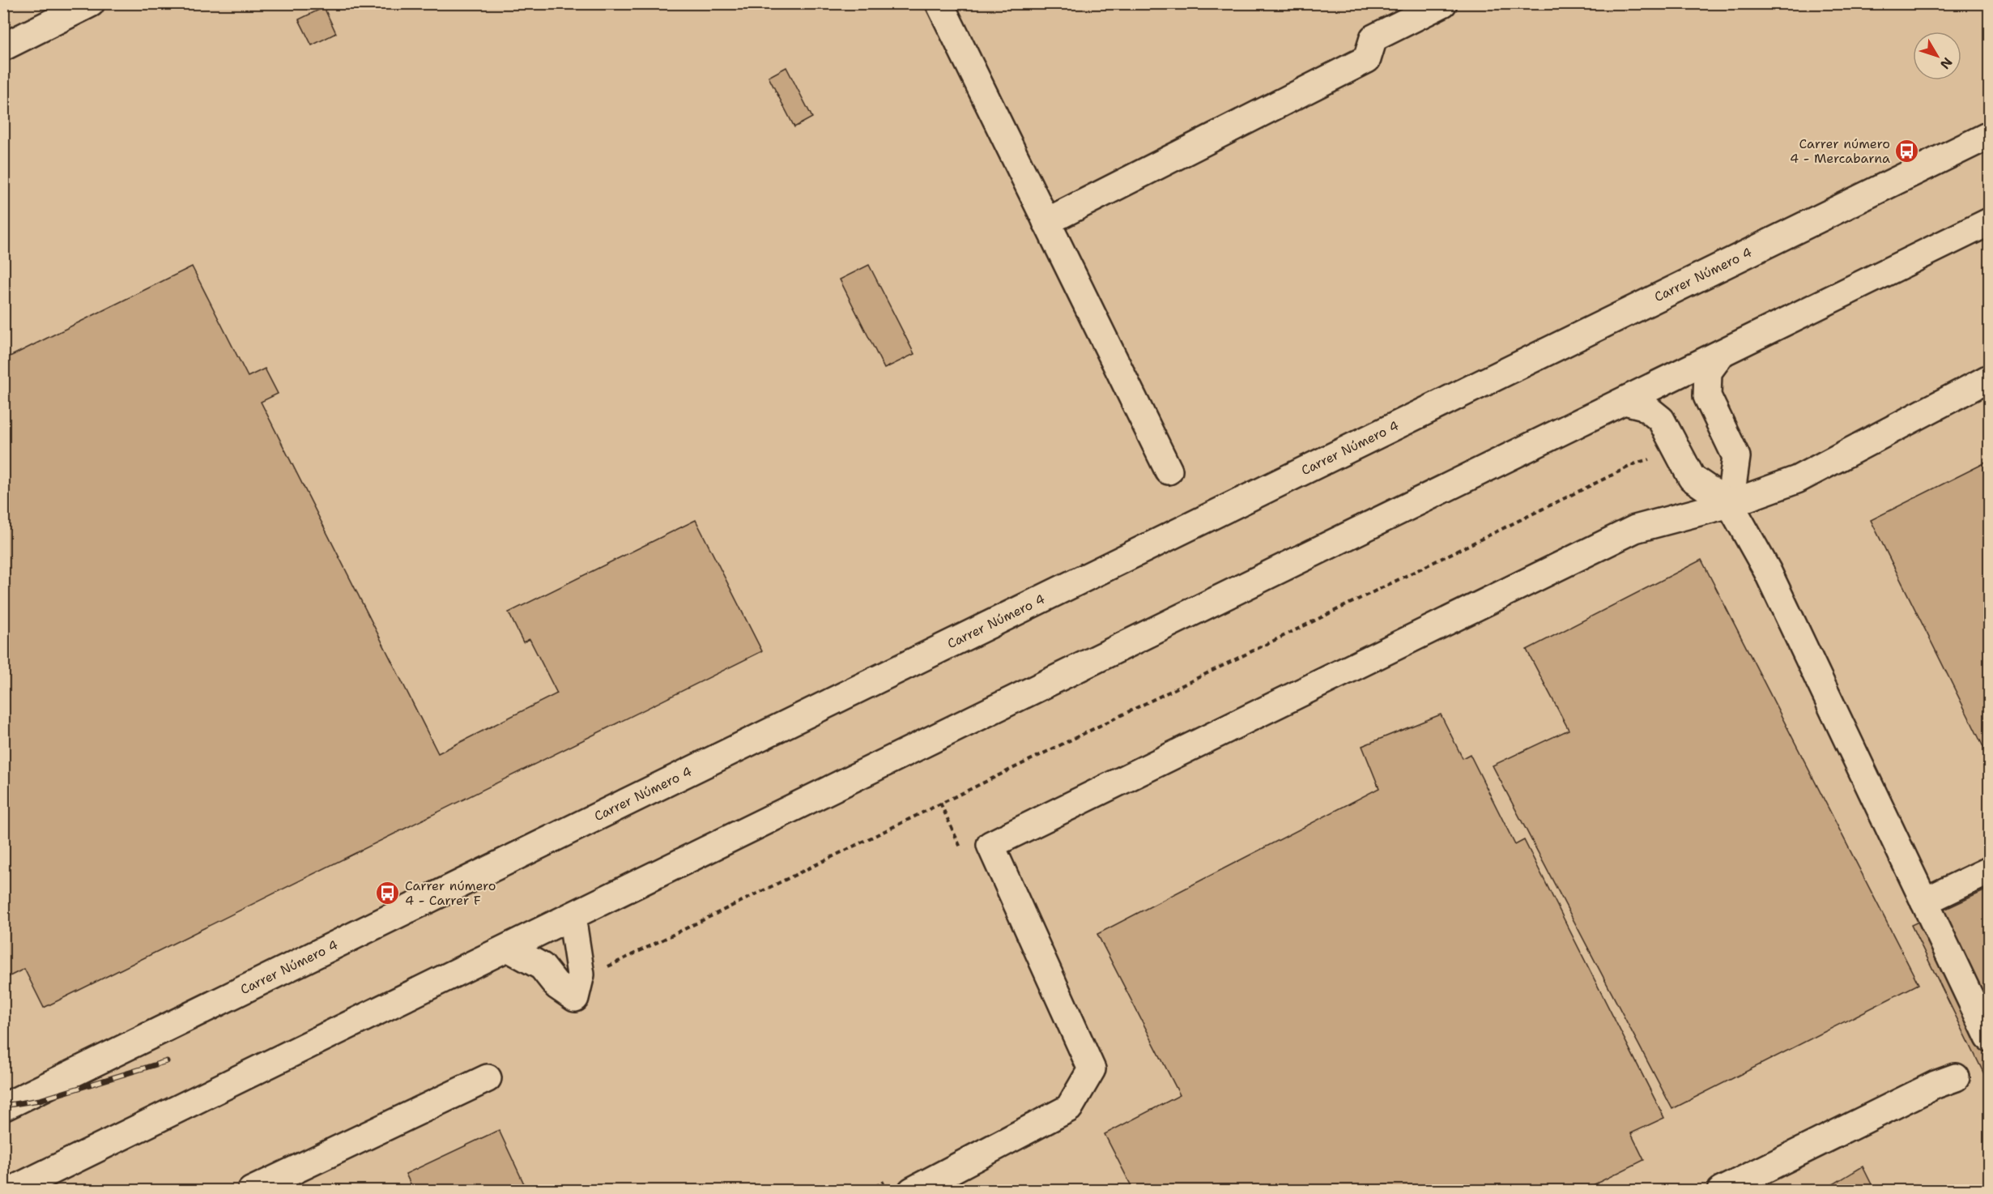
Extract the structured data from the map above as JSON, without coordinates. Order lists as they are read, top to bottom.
{
  "streets": {
    "street": ["Carrer Número 4"]
  },
  "places": {
    "bus stop": ["Carrer número 4 - Mercabarna", "Carrer número 4 - Carrer F"]
  },
  "north": "bottom right"
}
